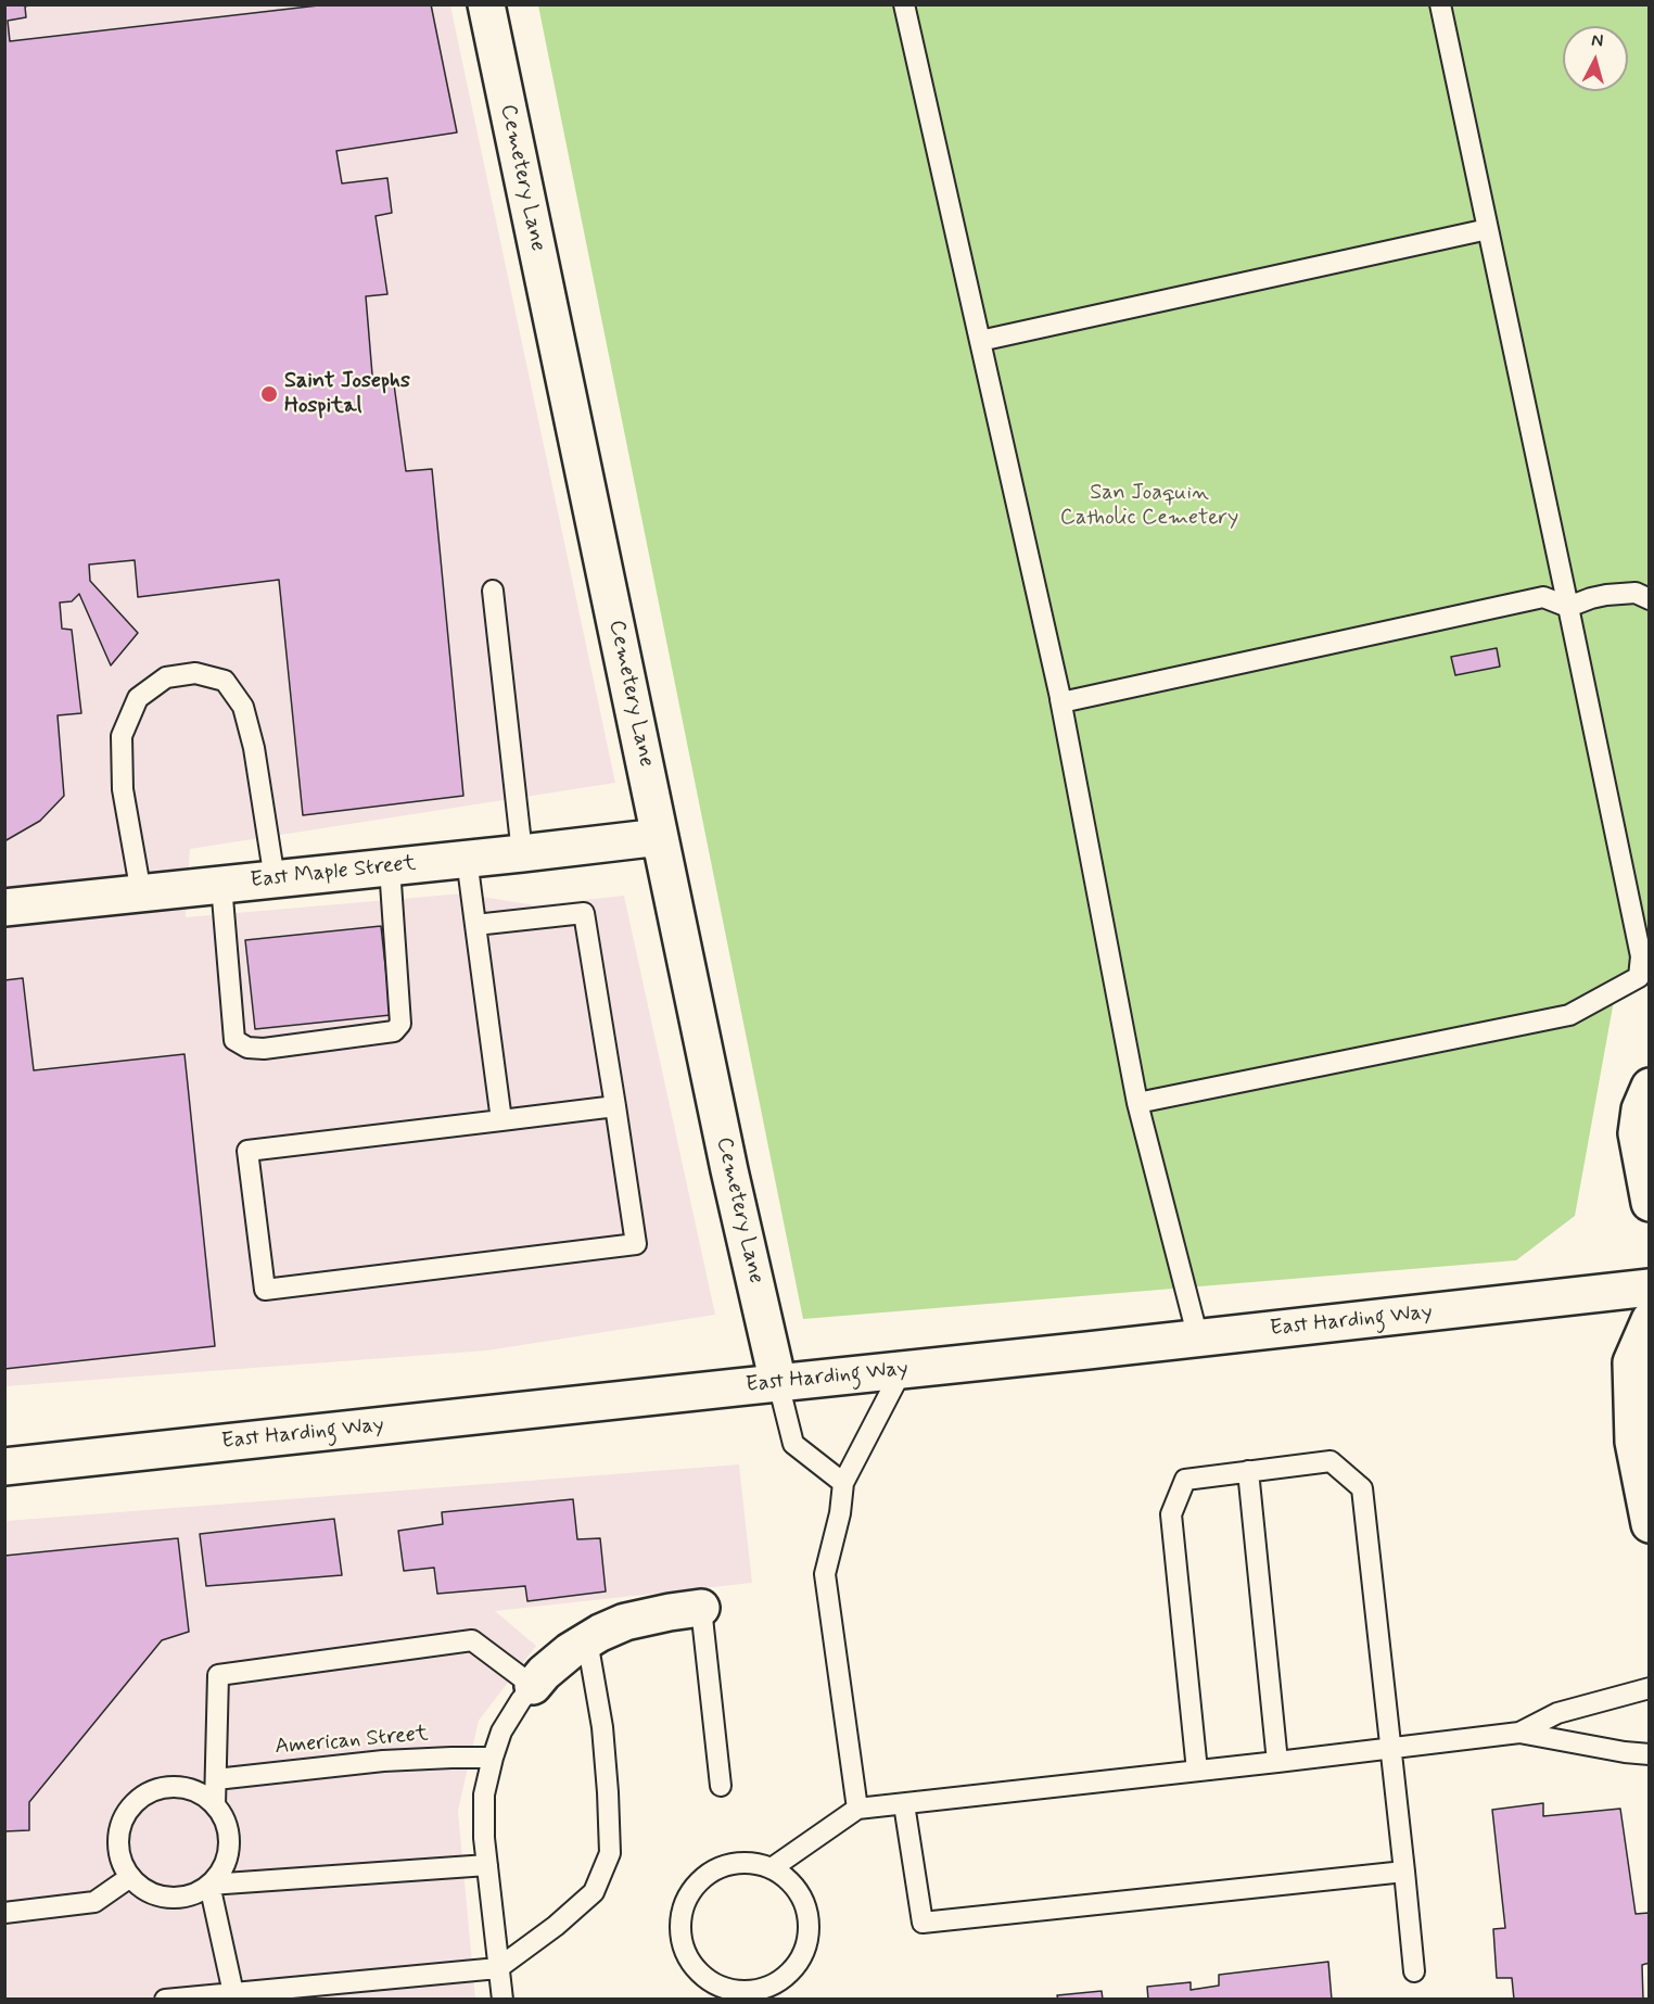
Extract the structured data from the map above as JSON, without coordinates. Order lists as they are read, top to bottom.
{
  "streets": {
    "street": ["Cemetery Lane", "East Maple Street", "East Harding Way"],
    "lane": ["American Street"]
  },
  "crossings": [
    ["Cemetery Lane", "East Maple Street"],
    ["Cemetery Lane", "East Harding Way"]
  ],
  "parks": ["San Joaquin Catholic Cemetery"],
  "places": ["Saint Josephs Hospital"],
  "north": "top"
}
